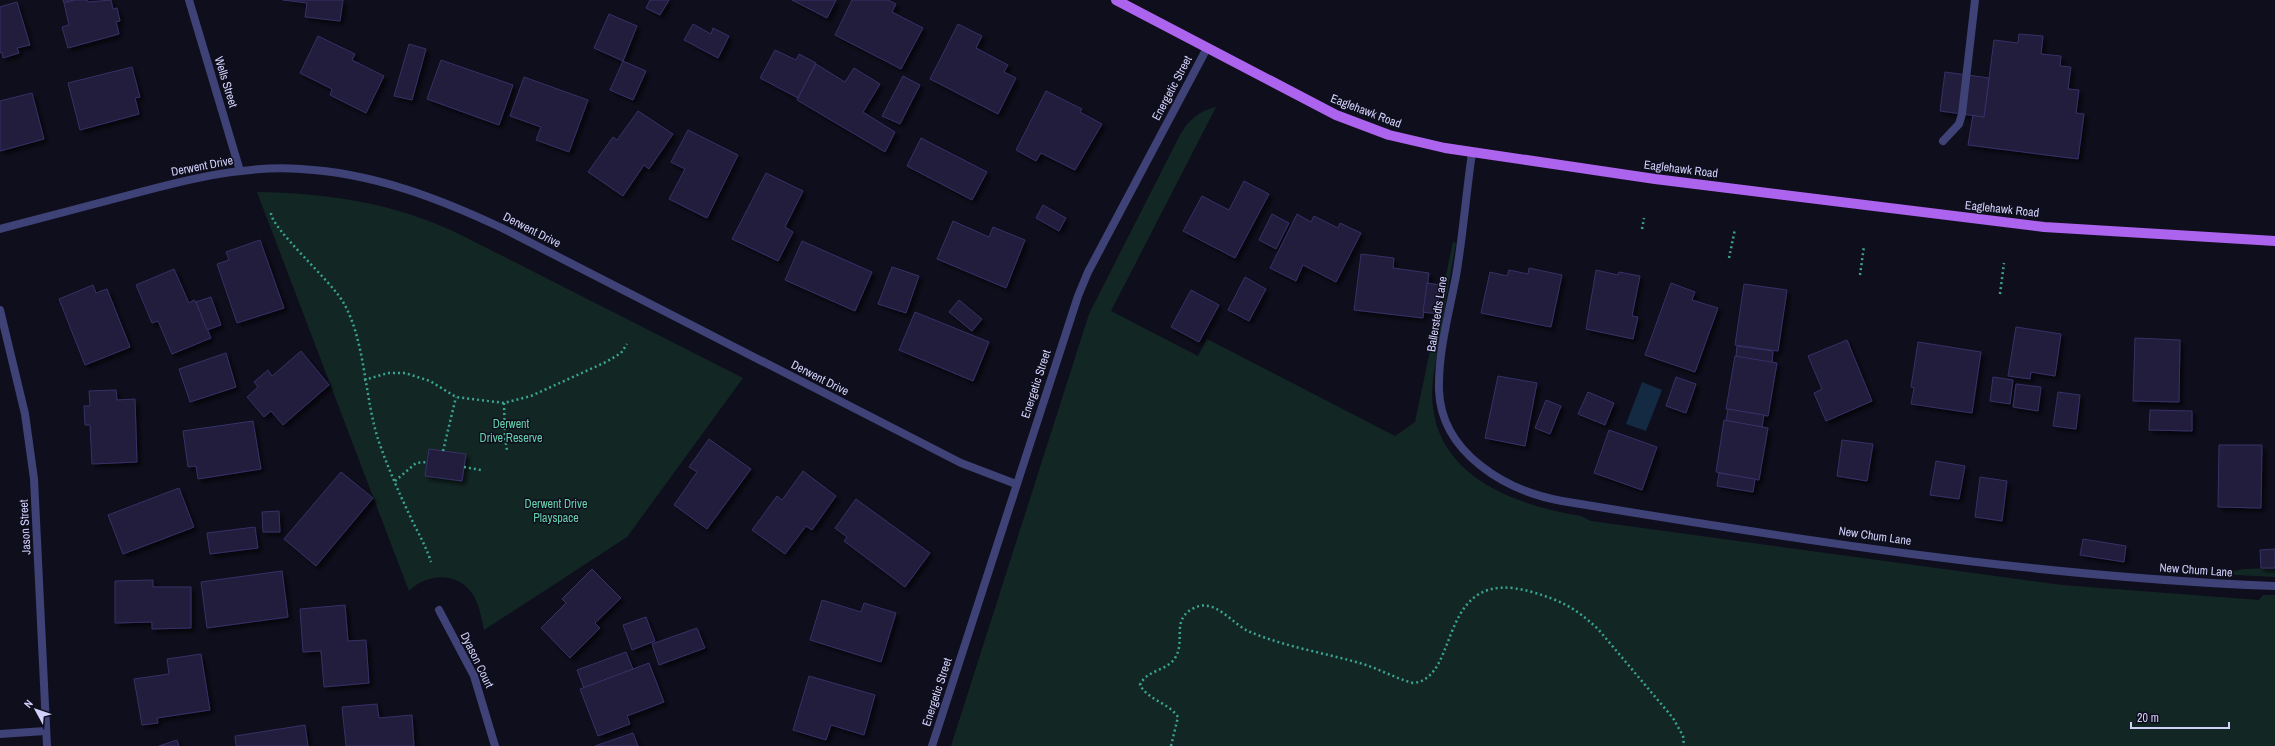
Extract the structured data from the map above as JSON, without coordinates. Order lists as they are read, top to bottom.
{
  "streets": {
    "main road": ["Eaglehawk Road"],
    "street": [
      "Wells Street",
      "Energetic Street",
      "Derwent Drive",
      "Ballerstedts Lane",
      "Jason Street",
      "New Chum Lane",
      "Dyason Court"
    ]
  },
  "crossings": [
    ["Wells Street", "Derwent Drive"],
    ["Energetic Street", "Eaglehawk Road"],
    ["Energetic Street", "Derwent Drive"],
    ["Eaglehawk Road", "Ballerstedts Lane"],
    ["Ballerstedts Lane", "New Chum Lane"]
  ],
  "parks": ["Derwent Drive Reserve", "Derwent Drive Playspace"],
  "scale_bar": "20 m",
  "north": "top left"
}
